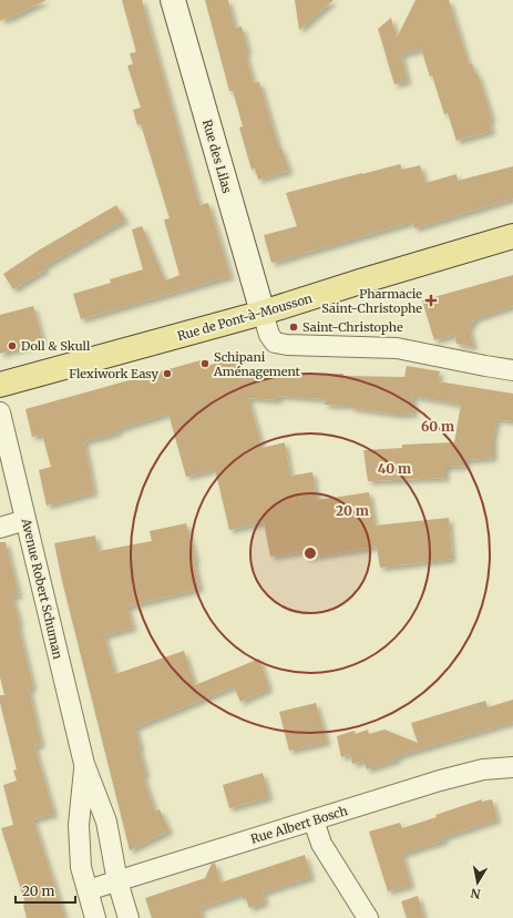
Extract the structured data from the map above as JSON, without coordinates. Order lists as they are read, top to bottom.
{
  "streets": {
    "main road": ["Rue de Pont-à-Mousson"],
    "street": ["Rue des Lilas", "Avenue Robert Schuman", "Rue Albert Bosch"]
  },
  "crossings": [
    ["Rue des Lilas", "Rue de Pont-à-Mousson"],
    ["Avenue Robert Schuman", "Rue Albert Bosch"]
  ],
  "places": {
    "health": ["Pharmacie Saint-Christophe"],
    "other": [
      "Saint-Christophe",
      "Doll & Skull",
      "Schipani Aménagement",
      "Flexiwork Easy"
    ]
  },
  "scale_bar": "20 m",
  "north": "bottom",
  "rings": ["60 m", "40 m", "20 m"]
}
